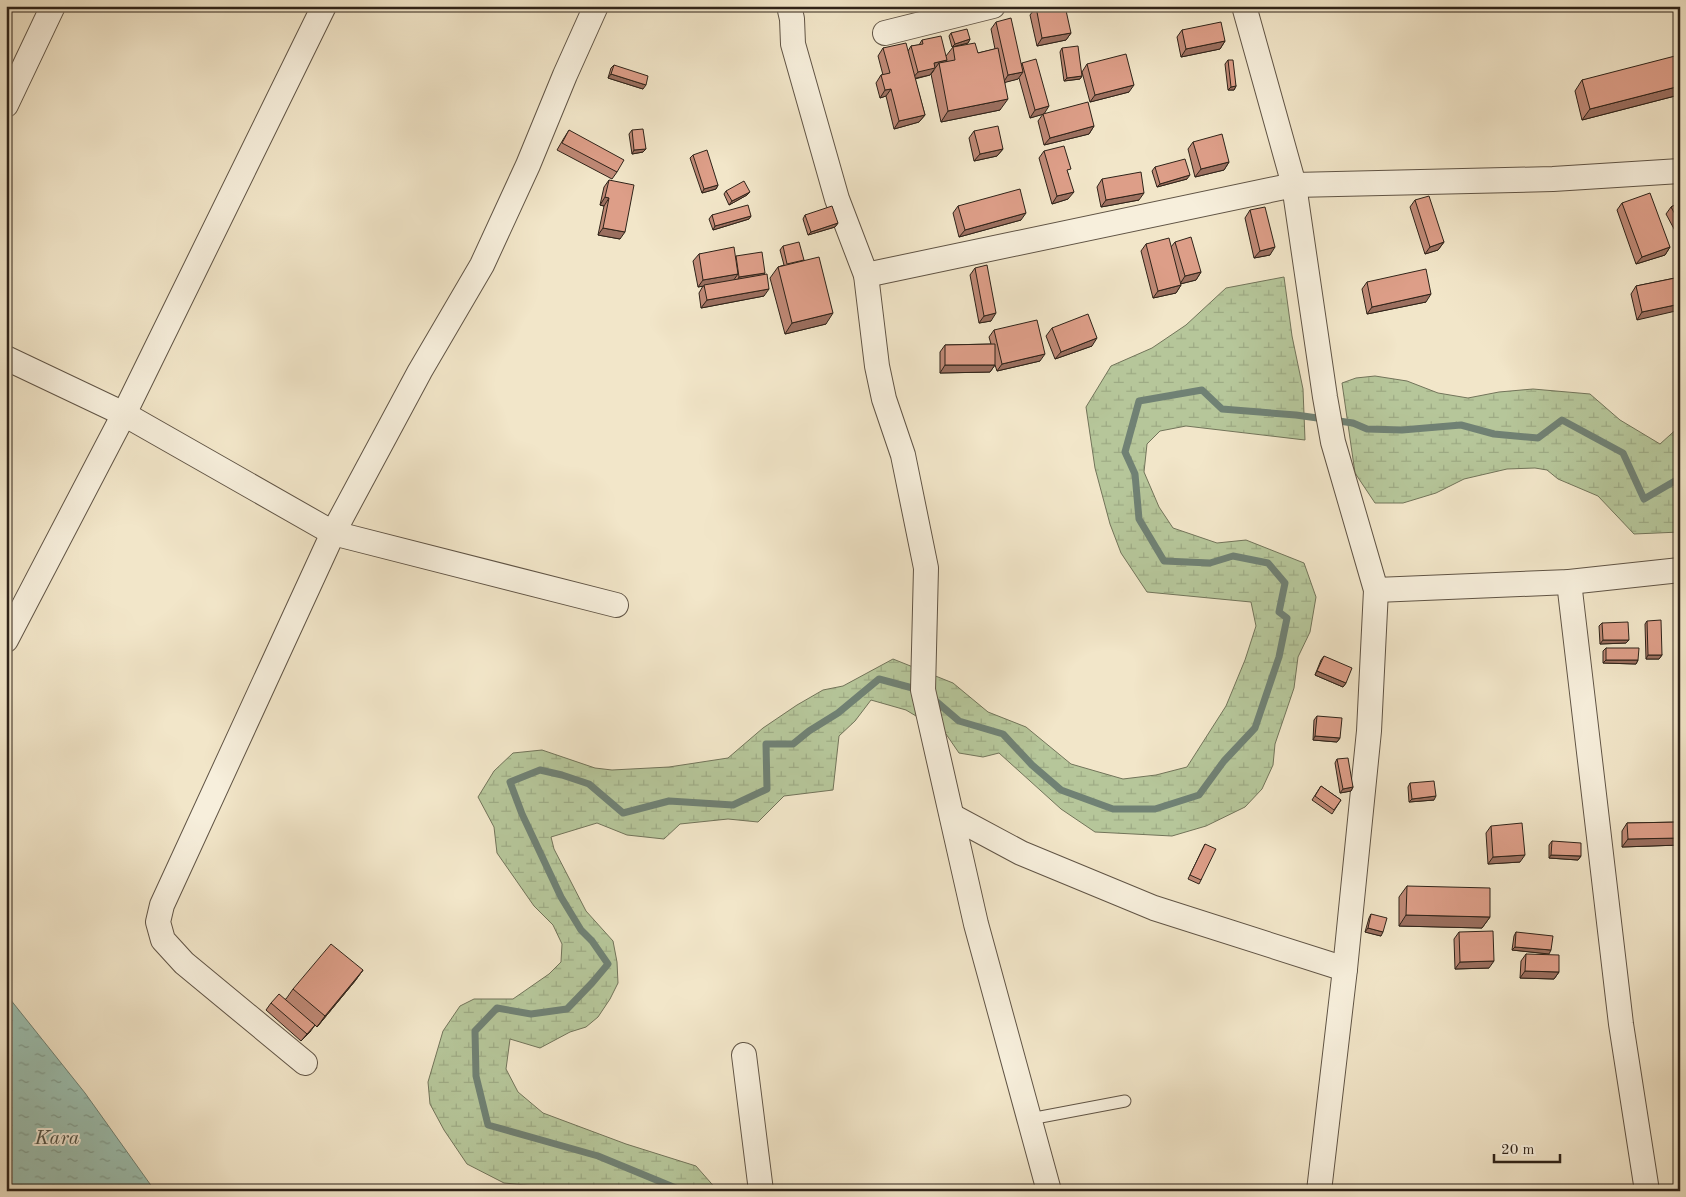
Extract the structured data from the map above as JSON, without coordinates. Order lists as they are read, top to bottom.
{
  "water": ["Kara"],
  "scale_bar": "20 m"
}
